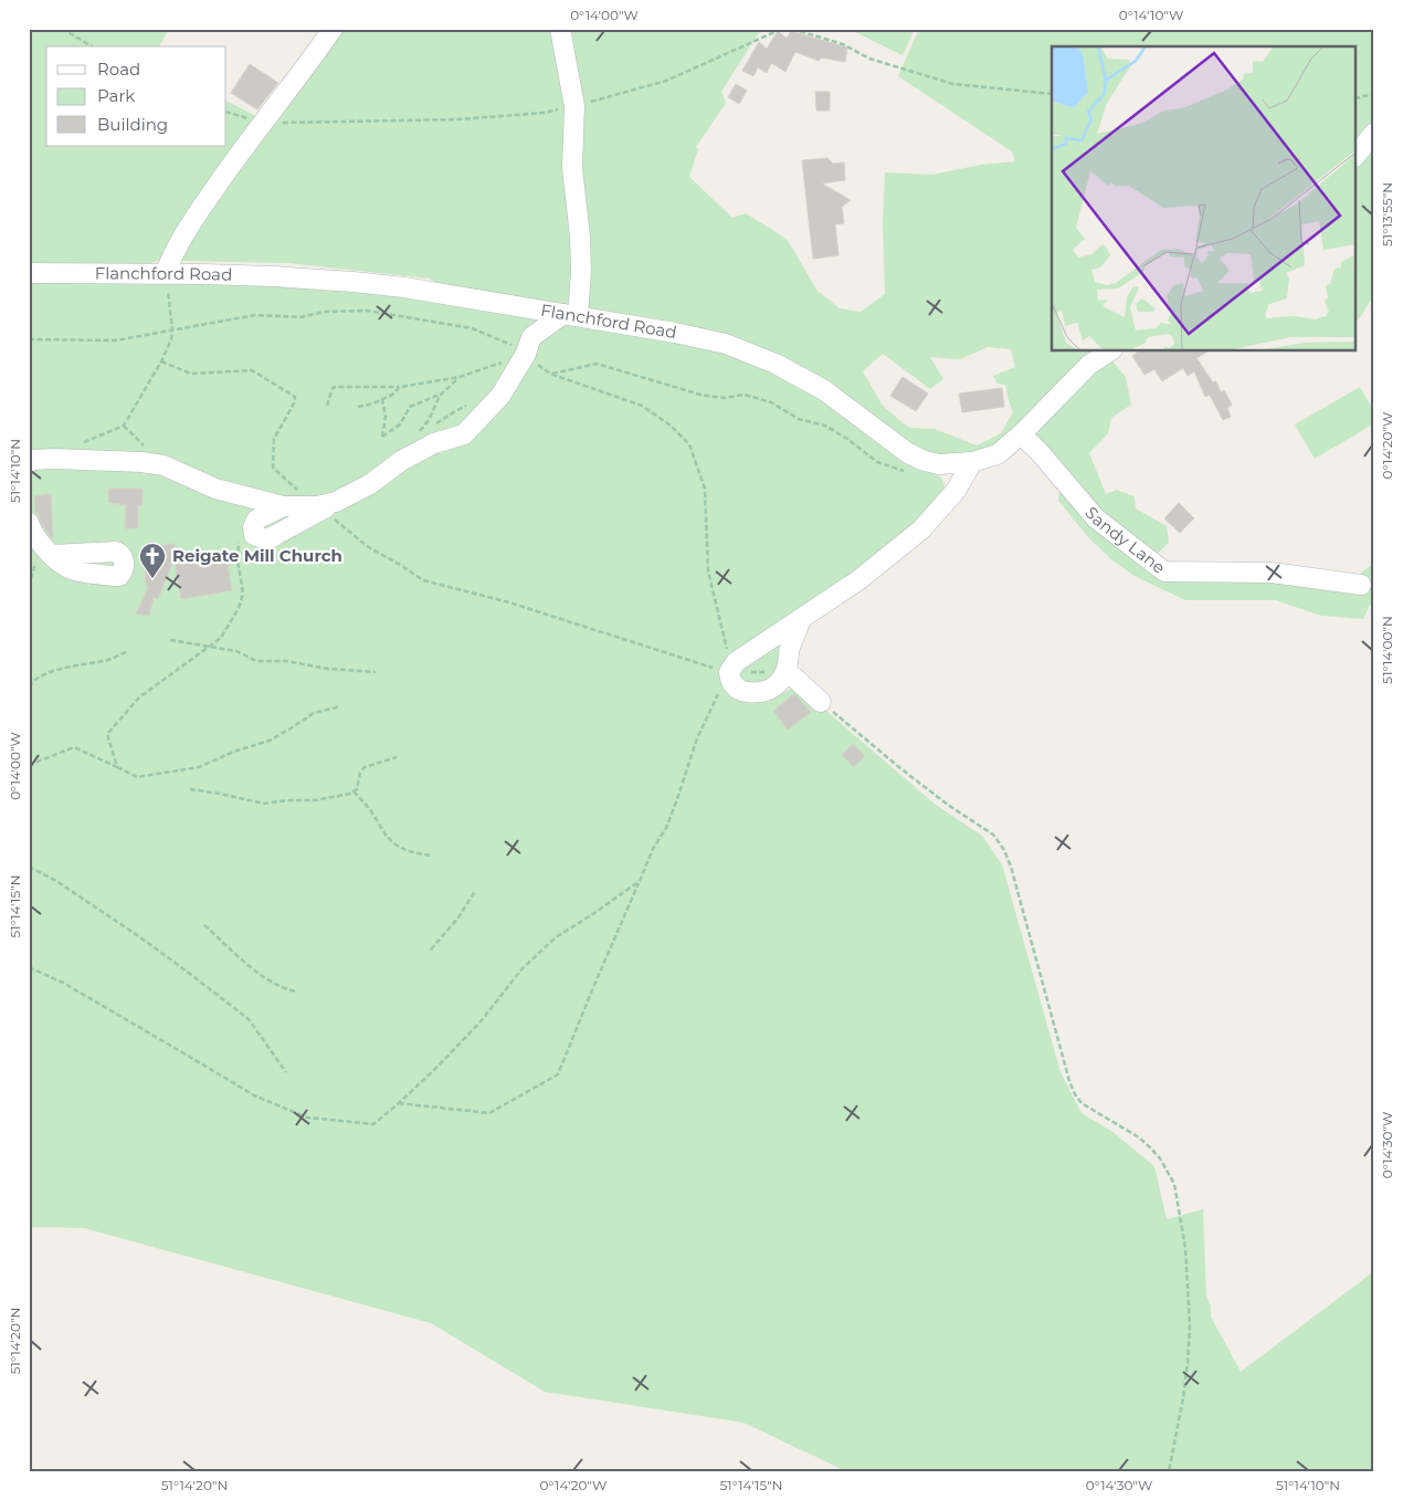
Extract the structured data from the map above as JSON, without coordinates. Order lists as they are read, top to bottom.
{
  "streets": {
    "street": ["Flanchford Road", "Sandy Lane"]
  },
  "crossings": [
    ["Flanchford Road", "Sandy Lane"]
  ],
  "places": {
    "church": ["Reigate Mill Church"]
  },
  "legend": ["Road", "Park", "Building"],
  "coordinates": [
    "0°14'00\"W",
    "0°14'10\"W",
    "51°13'55\"N",
    "0°14'20\"W",
    "51°14'10\"N",
    "51°14'00\"N",
    "51°14'15\"N",
    "0°14'30\"W",
    "51°14'20\"N"
  ]
}
